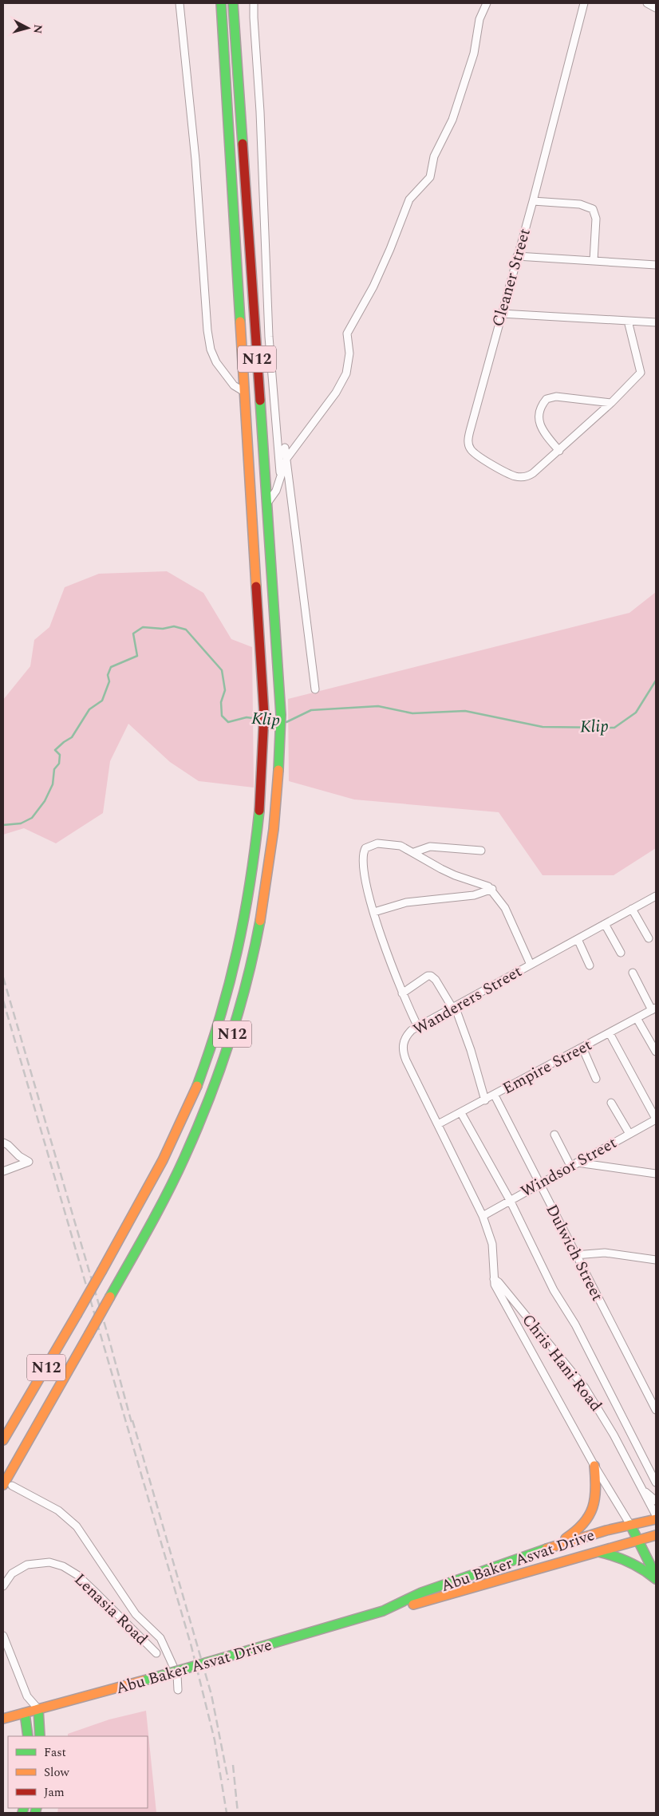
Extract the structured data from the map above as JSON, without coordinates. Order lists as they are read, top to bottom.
{
  "streets": {
    "main road": ["N12", "Abu Baker Asvat Drive"],
    "street": [
      "Cleaner Street",
      "Wanderers Street",
      "Empire Street",
      "Windsor Street",
      "Dulwich Street",
      "Chris Hani Road",
      "Lenasia Road"
    ]
  },
  "crossings": [
    ["Wanderers Street", "Empire Street"],
    ["Wanderers Street", "Windsor Street"],
    ["Wanderers Street", "Chris Hani Road"],
    ["Empire Street", "Dulwich Street"],
    ["Windsor Street", "Dulwich Street"]
  ],
  "water": ["Klip"],
  "legend": ["Fast", "Slow", "Jam"],
  "north": "right"
}
